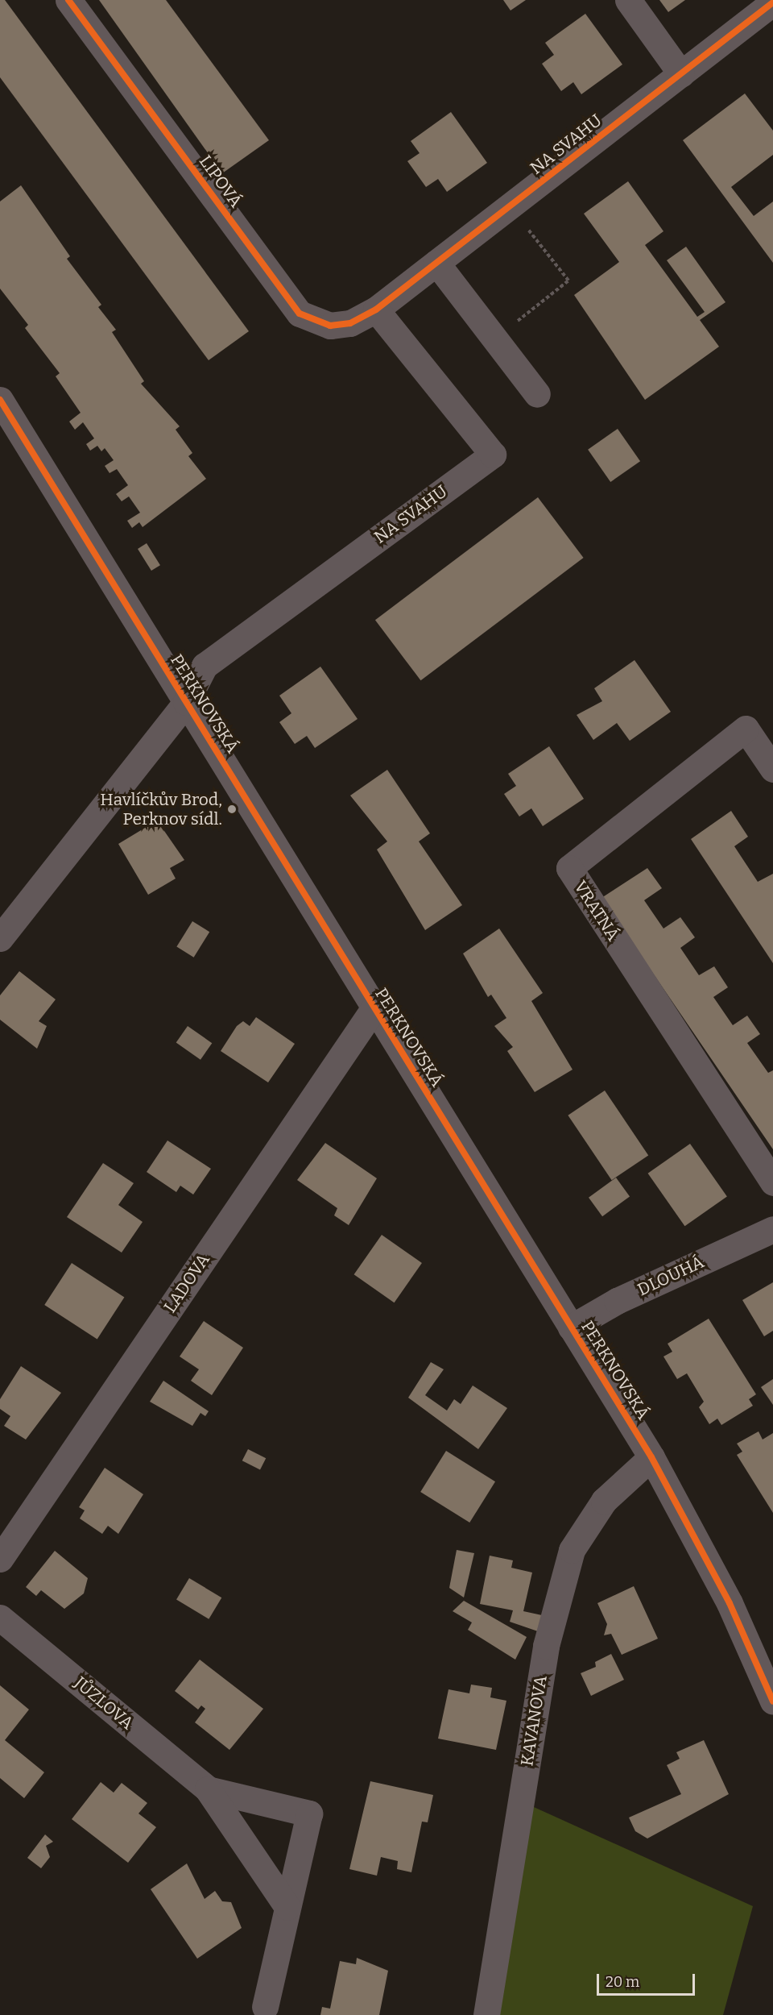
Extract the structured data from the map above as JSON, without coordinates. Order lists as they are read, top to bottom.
{
  "streets": {
    "street": [
      "NA SVAHU",
      "LIPOVÁ",
      "PERKNOVSKÁ",
      "VRATNÁ",
      "DLOUHÁ",
      "LADOVA",
      "JŮZLOVA",
      "KAVANOVA"
    ]
  },
  "crossings": [
    ["NA SVAHU", "LIPOVÁ"],
    ["NA SVAHU", "PERKNOVSKÁ"],
    ["PERKNOVSKÁ", "DLOUHÁ"],
    ["PERKNOVSKÁ", "LADOVA"],
    ["PERKNOVSKÁ", "KAVANOVA"]
  ],
  "places": ["Havlíčkův Brod, Perknov sídl."],
  "scale_bar": "20 m"
}
